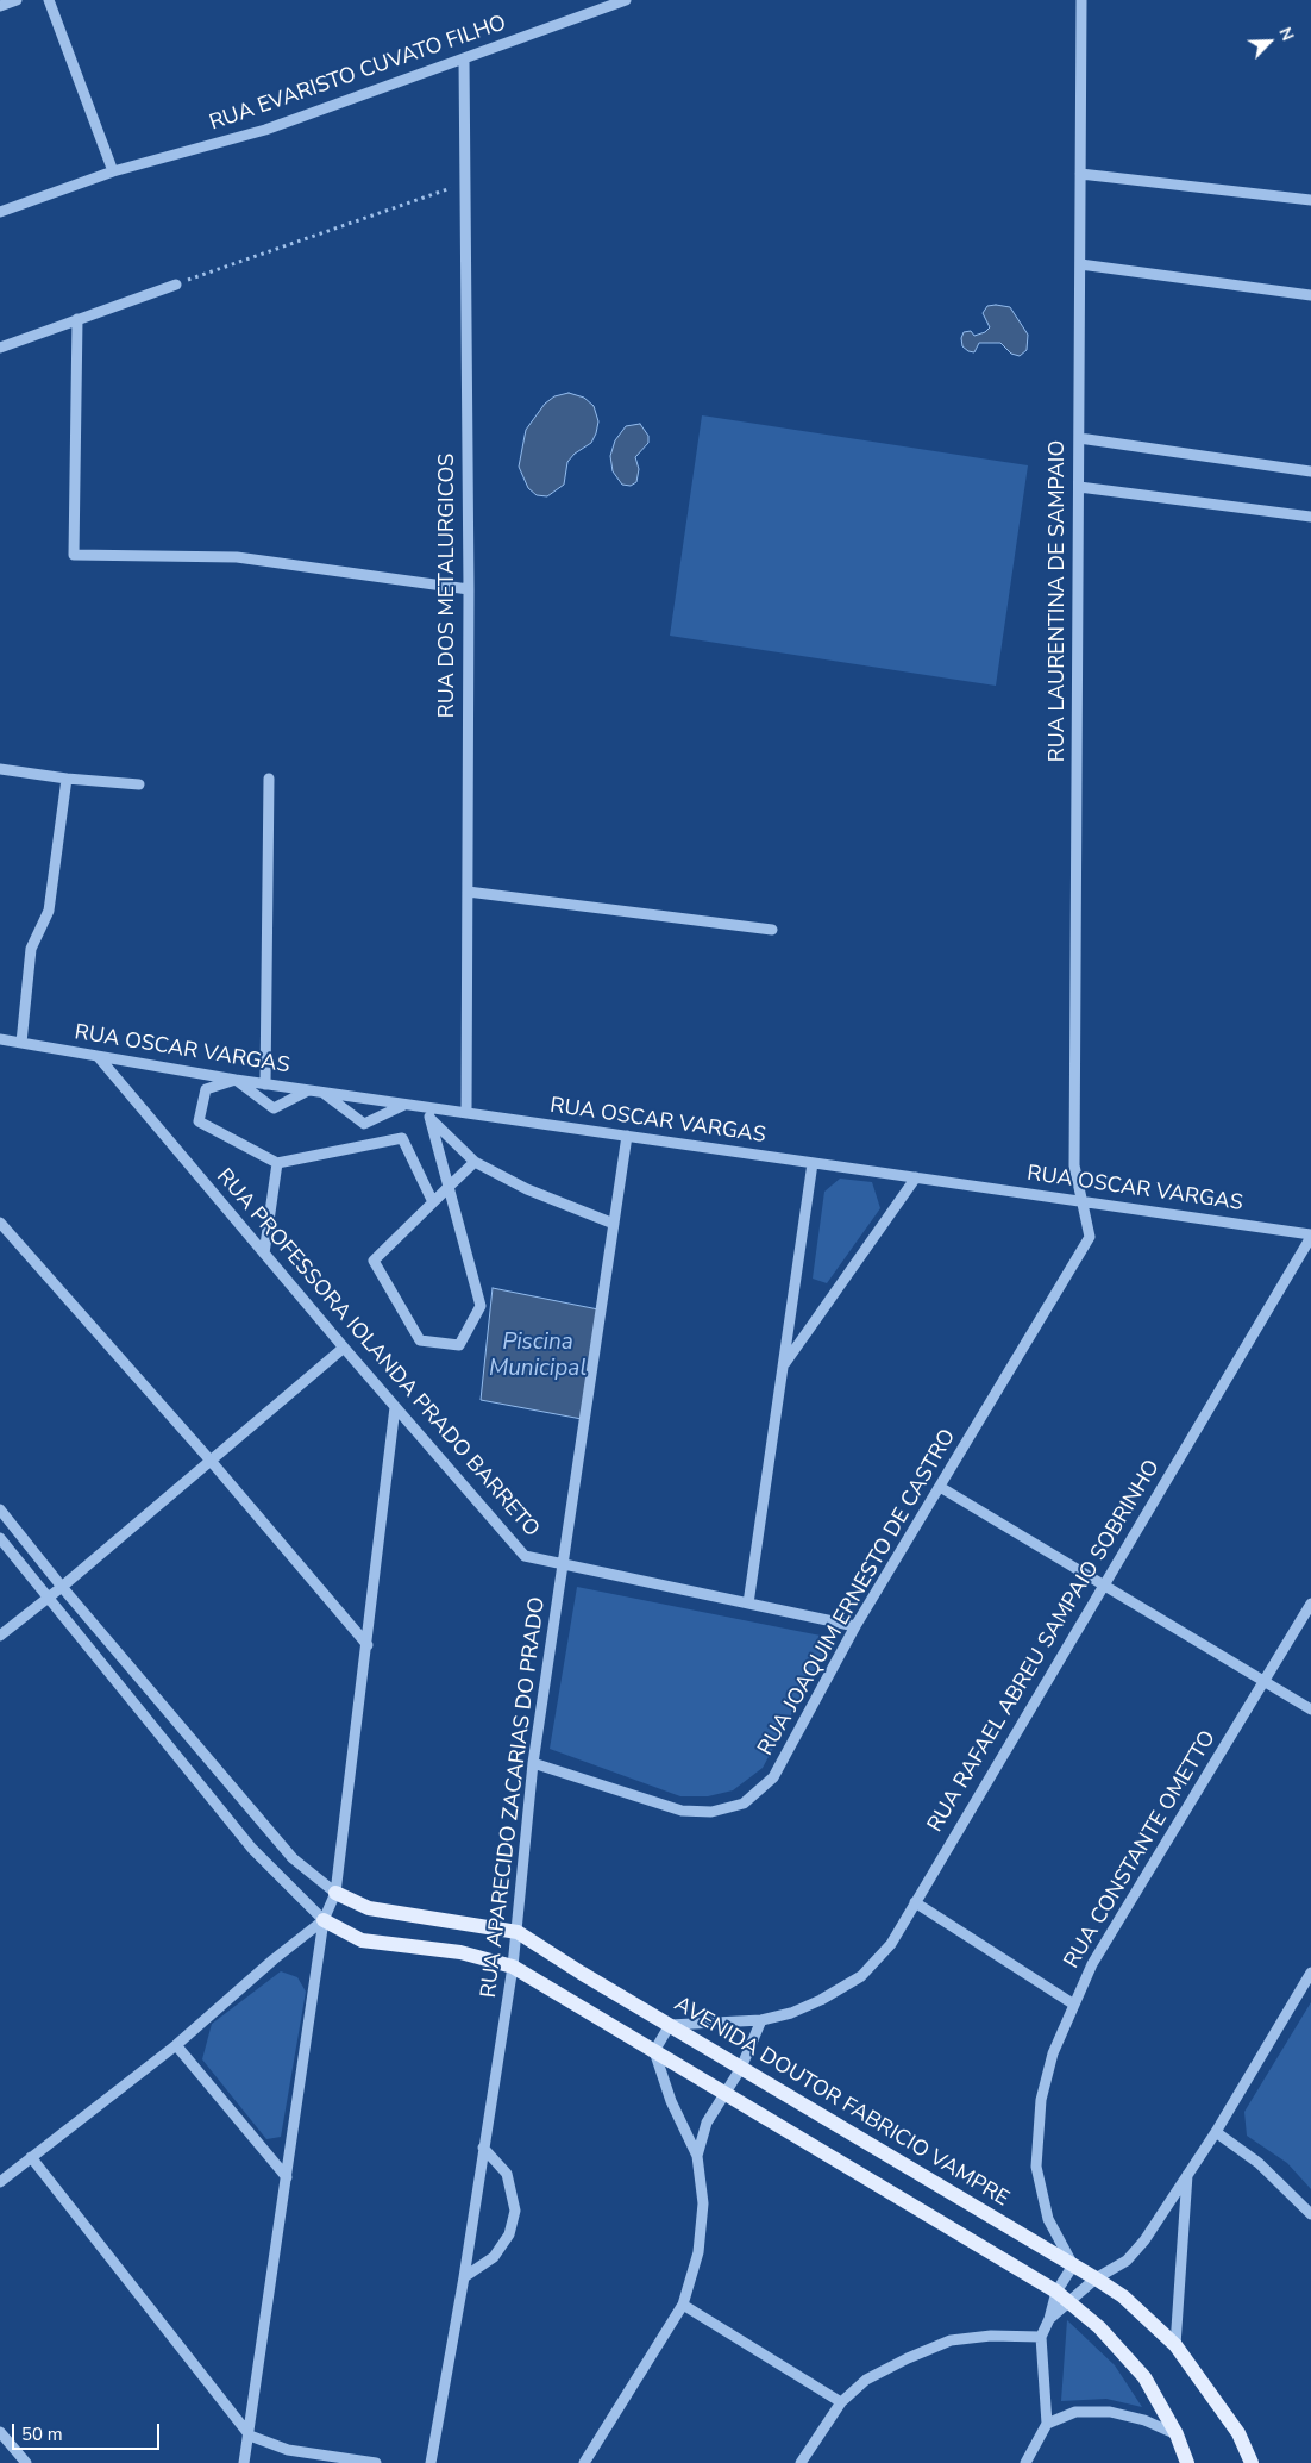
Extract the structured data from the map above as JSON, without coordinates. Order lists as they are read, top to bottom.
{
  "streets": {
    "main road": ["AVENIDA DOUTOR FABRICIO VAMPRE"],
    "street": [
      "RUA EVARISTO CUVATO FILHO",
      "RUA DOS METALURGICOS",
      "RUA LAURENTINA DE SAMPAIO",
      "RUA OSCAR VARGAS",
      "RUA PROFESSORA IOLANDA PRADO BARRETO",
      "RUA JOAQUIM ERNESTO DE CASTRO",
      "RUA RAFAEL ABREU SAMPAIO SOBRINHO",
      "RUA APARECIDO ZACARIAS DO PRADO",
      "RUA CONSTANTE OMETTO"
    ]
  },
  "crossings": [
    ["RUA EVARISTO CUVATO FILHO", "RUA DOS METALURGICOS"],
    ["RUA DOS METALURGICOS", "RUA OSCAR VARGAS"],
    ["RUA LAURENTINA DE SAMPAIO", "RUA OSCAR VARGAS"],
    ["RUA LAURENTINA DE SAMPAIO", "RUA JOAQUIM ERNESTO DE CASTRO"],
    ["RUA OSCAR VARGAS", "RUA PROFESSORA IOLANDA PRADO BARRETO"],
    ["RUA OSCAR VARGAS", "RUA JOAQUIM ERNESTO DE CASTRO"],
    ["RUA OSCAR VARGAS", "RUA RAFAEL ABREU SAMPAIO SOBRINHO"],
    ["RUA OSCAR VARGAS", "RUA APARECIDO ZACARIAS DO PRADO"],
    ["RUA PROFESSORA IOLANDA PRADO BARRETO", "RUA JOAQUIM ERNESTO DE CASTRO"],
    ["RUA PROFESSORA IOLANDA PRADO BARRETO", "RUA APARECIDO ZACARIAS DO PRADO"],
    ["RUA JOAQUIM ERNESTO DE CASTRO", "RUA APARECIDO ZACARIAS DO PRADO"],
    ["RUA RAFAEL ABREU SAMPAIO SOBRINHO", "AVENIDA DOUTOR FABRICIO VAMPRE"],
    ["RUA APARECIDO ZACARIAS DO PRADO", "AVENIDA DOUTOR FABRICIO VAMPRE"],
    ["RUA CONSTANTE OMETTO", "AVENIDA DOUTOR FABRICIO VAMPRE"]
  ],
  "water": ["Piscina Municipal"],
  "scale_bar": "50 m",
  "north": "top right"
}
